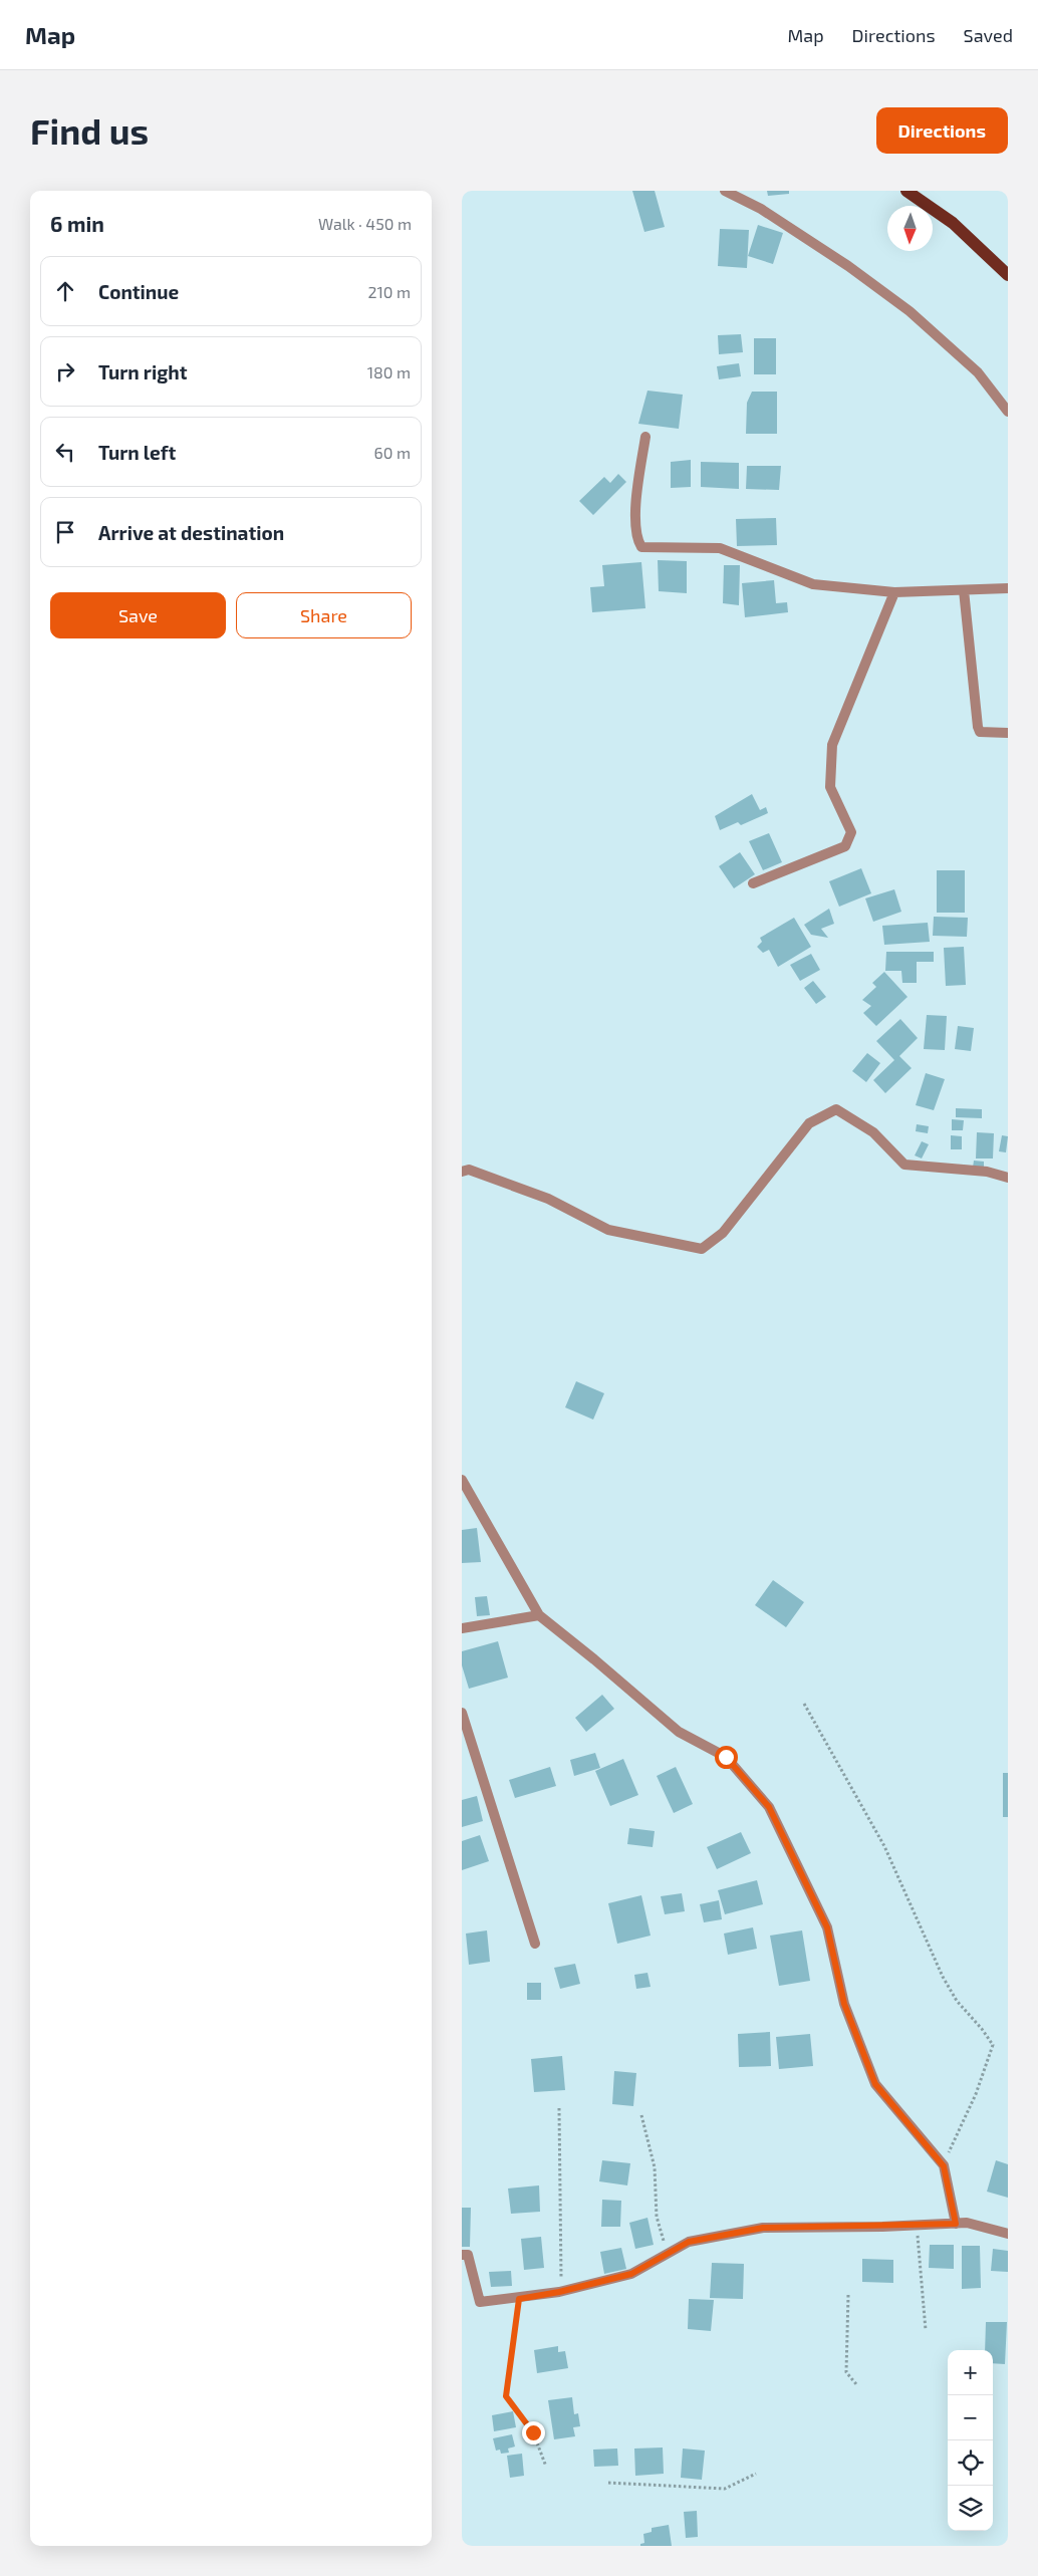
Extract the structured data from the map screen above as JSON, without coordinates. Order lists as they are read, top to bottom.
{
  "north": "bottom",
  "page": {
    "header": "Map",
    "nav": ["Map", "Directions", "Saved"],
    "buttons": [
      "Directions",
      ["Save", "Share"]
    ],
    "title": "Find us",
    "heading": ["6 min", "Walk · 450 m"],
    "list": [
      ["Continue", "210 m"],
      ["Turn right", "180 m"],
      ["Turn left", "60 m"],
      "Arrive at destination"
    ],
    "map_buttons": ["+", "−"]
  }
}
